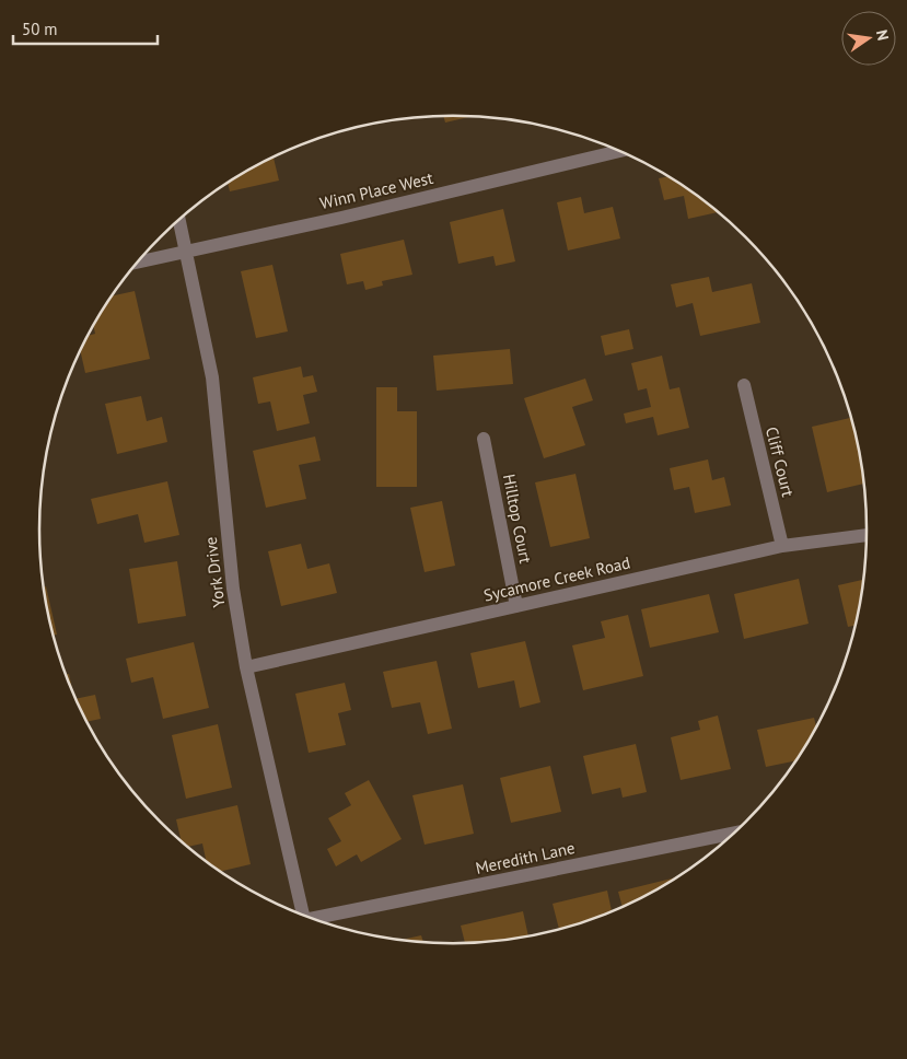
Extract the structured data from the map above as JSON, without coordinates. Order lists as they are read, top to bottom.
{
  "streets": {
    "street": [
      "Winn Place West",
      "Cliff Court",
      "Hilltop Court",
      "York Drive",
      "Sycamore Creek Road",
      "Meredith Lane"
    ]
  },
  "crossings": [
    ["Winn Place West", "York Drive"],
    ["Cliff Court", "Sycamore Creek Road"],
    ["Hilltop Court", "Sycamore Creek Road"],
    ["York Drive", "Sycamore Creek Road"]
  ],
  "scale_bar": "50 m",
  "north": "right"
}
